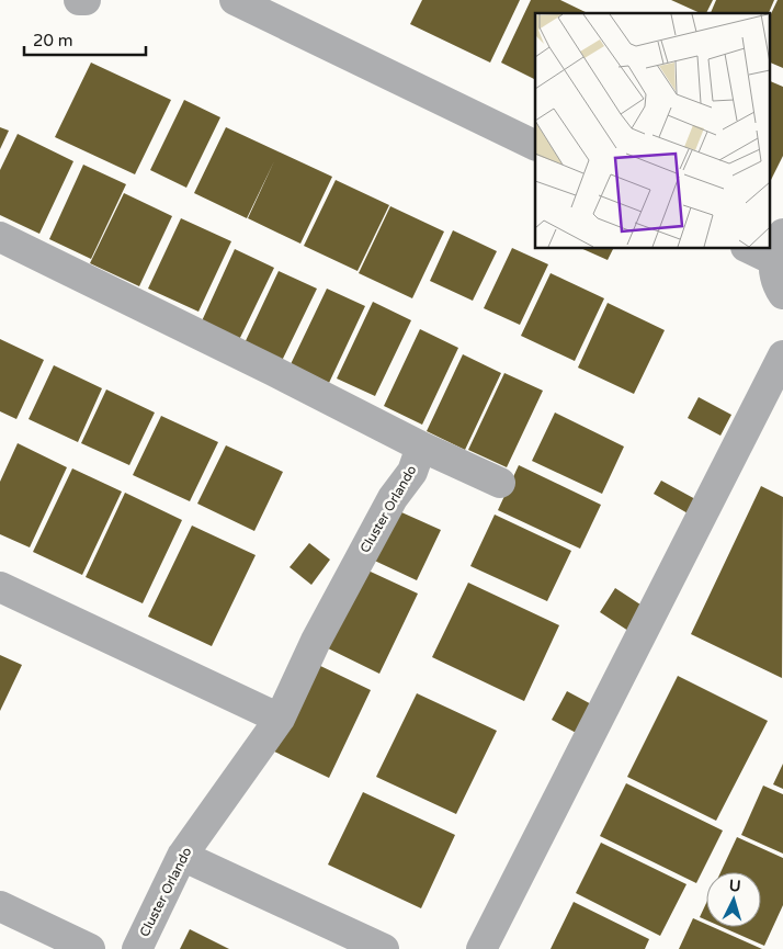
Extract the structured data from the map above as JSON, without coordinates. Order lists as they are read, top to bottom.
{
  "streets": {
    "street": ["Cluster Orlando"]
  },
  "scale_bar": "20 m",
  "north": "top"
}
